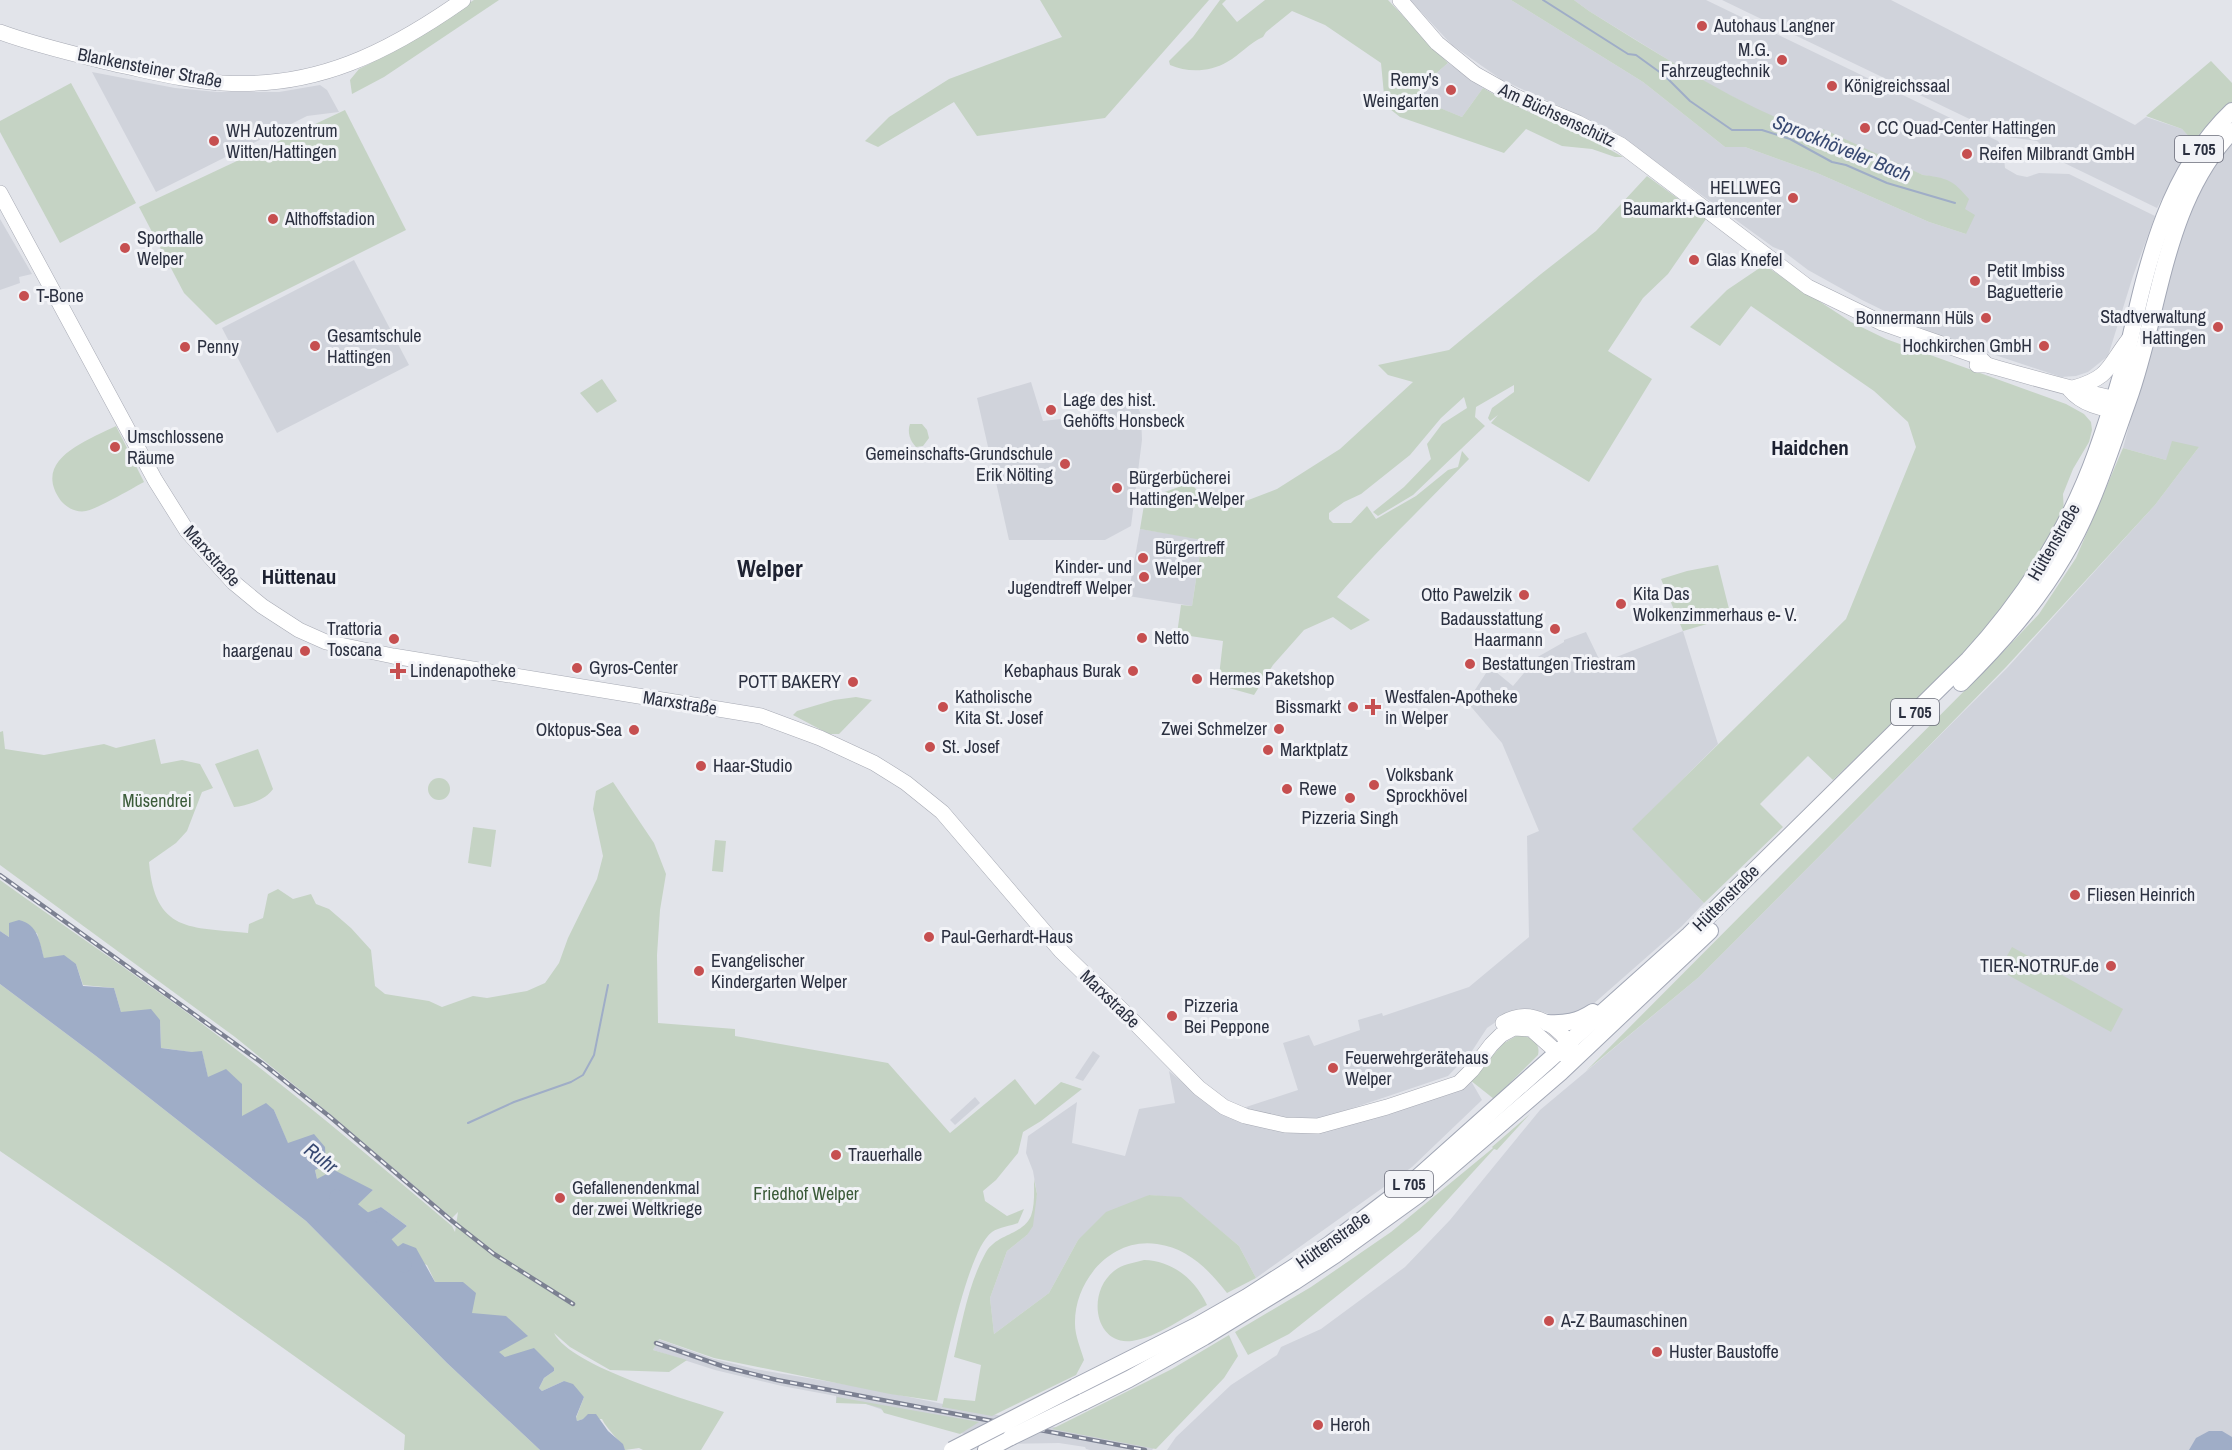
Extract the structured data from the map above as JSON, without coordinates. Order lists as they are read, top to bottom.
{
  "streets": {
    "main road": ["L 705", "Hüttenstraße"],
    "street": ["Blankensteiner Straße", "Am Büchsenschütz", "Marxstraße"]
  },
  "crossings": [
    ["Am Büchsenschütz", "Hüttenstraße"],
    ["L 705", "Hüttenstraße"],
    ["L 705", "Marxstraße"],
    ["Hüttenstraße", "Marxstraße"]
  ],
  "districts": ["Haidchen", "Welper", "Hüttenau"],
  "water": ["Sprockhöveler Bach", "Ruhr"],
  "parks": ["Müsendrei", "Friedhof Welper"],
  "places": {
    "other": [
      "Autohaus Langner",
      "M.G. Fahrzeugtechnik",
      "Königreichssaal",
      "Remy's Weingarten",
      "CC Quad-Center Hattingen",
      "WH Autozentrum Witten/Hattingen",
      "Reifen Milbrandt GmbH",
      "HELLWEG Baumarkt+Gartencenter",
      "Althoffstadion",
      "Sporthalle Welper",
      "Glas Knefel",
      "Petit Imbiss Baguetterie",
      "T-Bone",
      "Bonnermann Hüls",
      "Stadtverwaltung Hattingen",
      "Gesamtschule Hattingen",
      "Hochkirchen GmbH",
      "Penny",
      "Lage des hist. Gehöfts Honsbeck",
      "Umschlossene Räume",
      "Gemeinschafts-Grundschule Erik Nölting",
      "Bürgerbücherei Hattingen-Welper",
      "Bürgertreff Welper",
      "Kinder- und Jugendtreff Welper",
      "Otto Pawelzik",
      "Kita Das Wolkenzimmerhaus e- V.",
      "Badausstattung Haarmann",
      "Netto",
      "Trattoria Toscana",
      "haargenau",
      "Bestattungen Triestram",
      "Gyros-Center",
      "Kebaphaus Burak",
      "Hermes Paketshop",
      "POTT BAKERY",
      "Katholische Kita St. Josef",
      "Bissmarkt",
      "Zwei Schmelzer",
      "Oktopus-Sea",
      "St. Josef",
      "Marktplatz",
      "Haar-Studio",
      "Volksbank Sprockhövel",
      "Rewe",
      "Pizzeria Singh",
      "Fliesen Heinrich",
      "Paul-Gerhardt-Haus",
      "TIER-NOTRUF.de",
      "Evangelischer Kindergarten Welper",
      "Pizzeria Bei Peppone",
      "Feuerwehrgerätehaus Welper",
      "Trauerhalle",
      "Gefallenendenkmal der zwei Weltkriege",
      "A-Z Baumaschinen",
      "Huster Baustoffe",
      "Heroh"
    ],
    "health": ["Lindenapotheke", "Westfalen-Apotheke in Welper"]
  }
}
